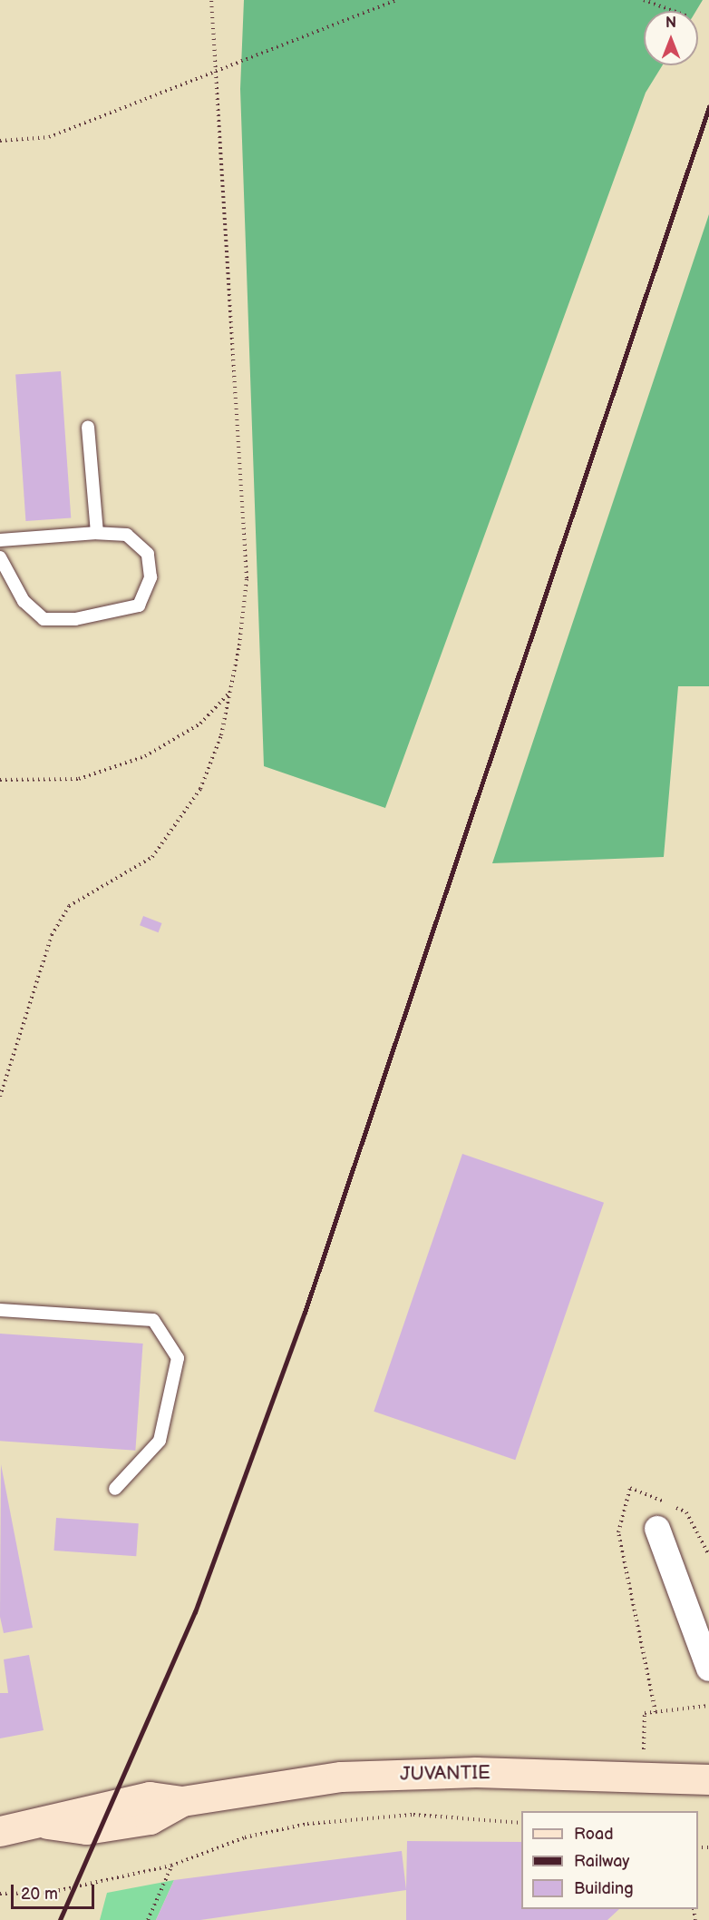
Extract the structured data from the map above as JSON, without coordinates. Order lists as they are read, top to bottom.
{
  "streets": {
    "main road": ["JUVANTIE"]
  },
  "legend": ["Road", "Railway", "Building"],
  "scale_bar": "20 m",
  "north": "top"
}
